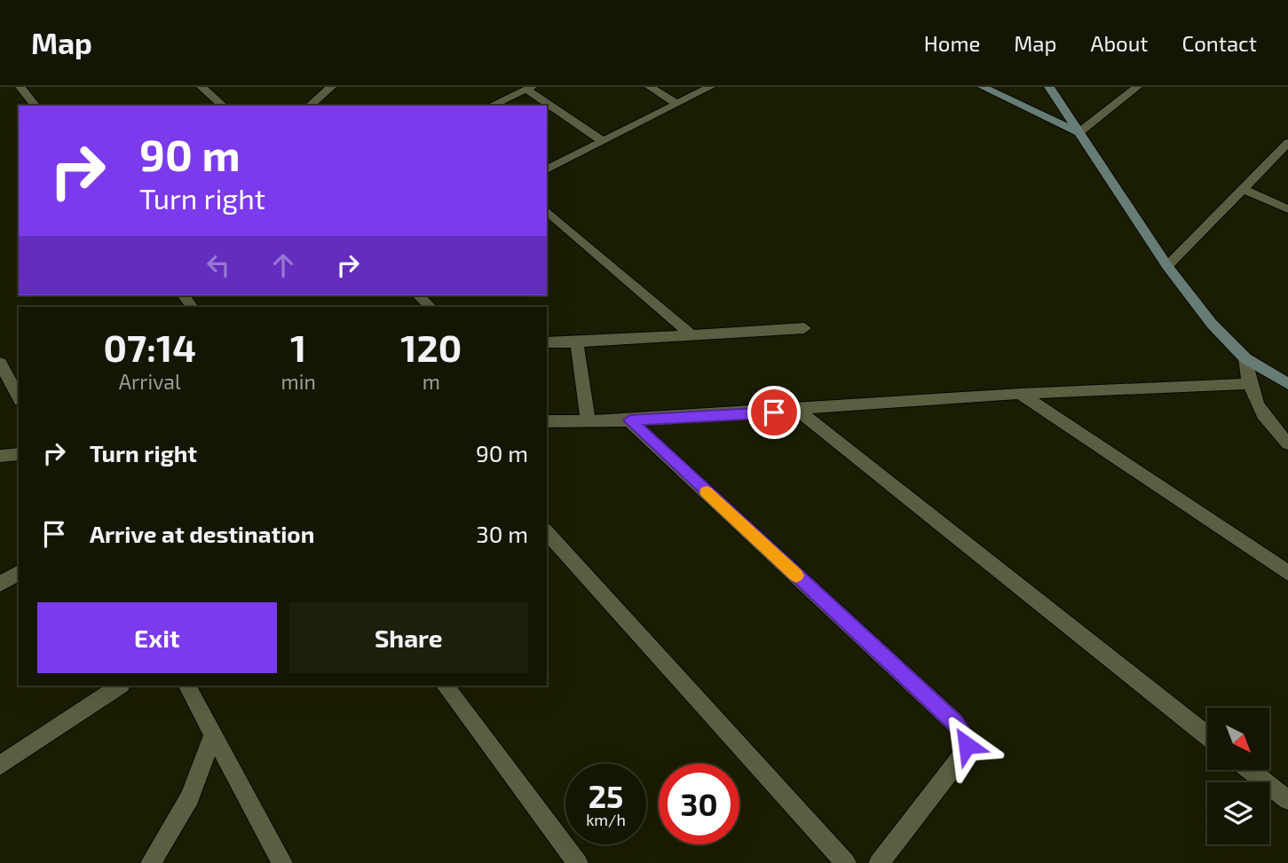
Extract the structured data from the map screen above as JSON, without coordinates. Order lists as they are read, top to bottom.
{
  "north": "bottom right",
  "page": {
    "header": "Map",
    "nav": [
      "Home",
      "Map",
      "About",
      "Contact"
    ],
    "turn": ["90 m", "Turn right"],
    "eta": [
      "07:14",
      "Arrival",
      "1",
      "min",
      "120",
      "m"
    ],
    "list": [
      {
        "name": "Turn right",
        "value": "90 m"
      },
      {
        "name": "Arrive at destination",
        "value": "30 m"
      }
    ],
    "buttons": ["Exit", "Share"],
    "speed": "25 km/h",
    "limit": "30"
  }
}
